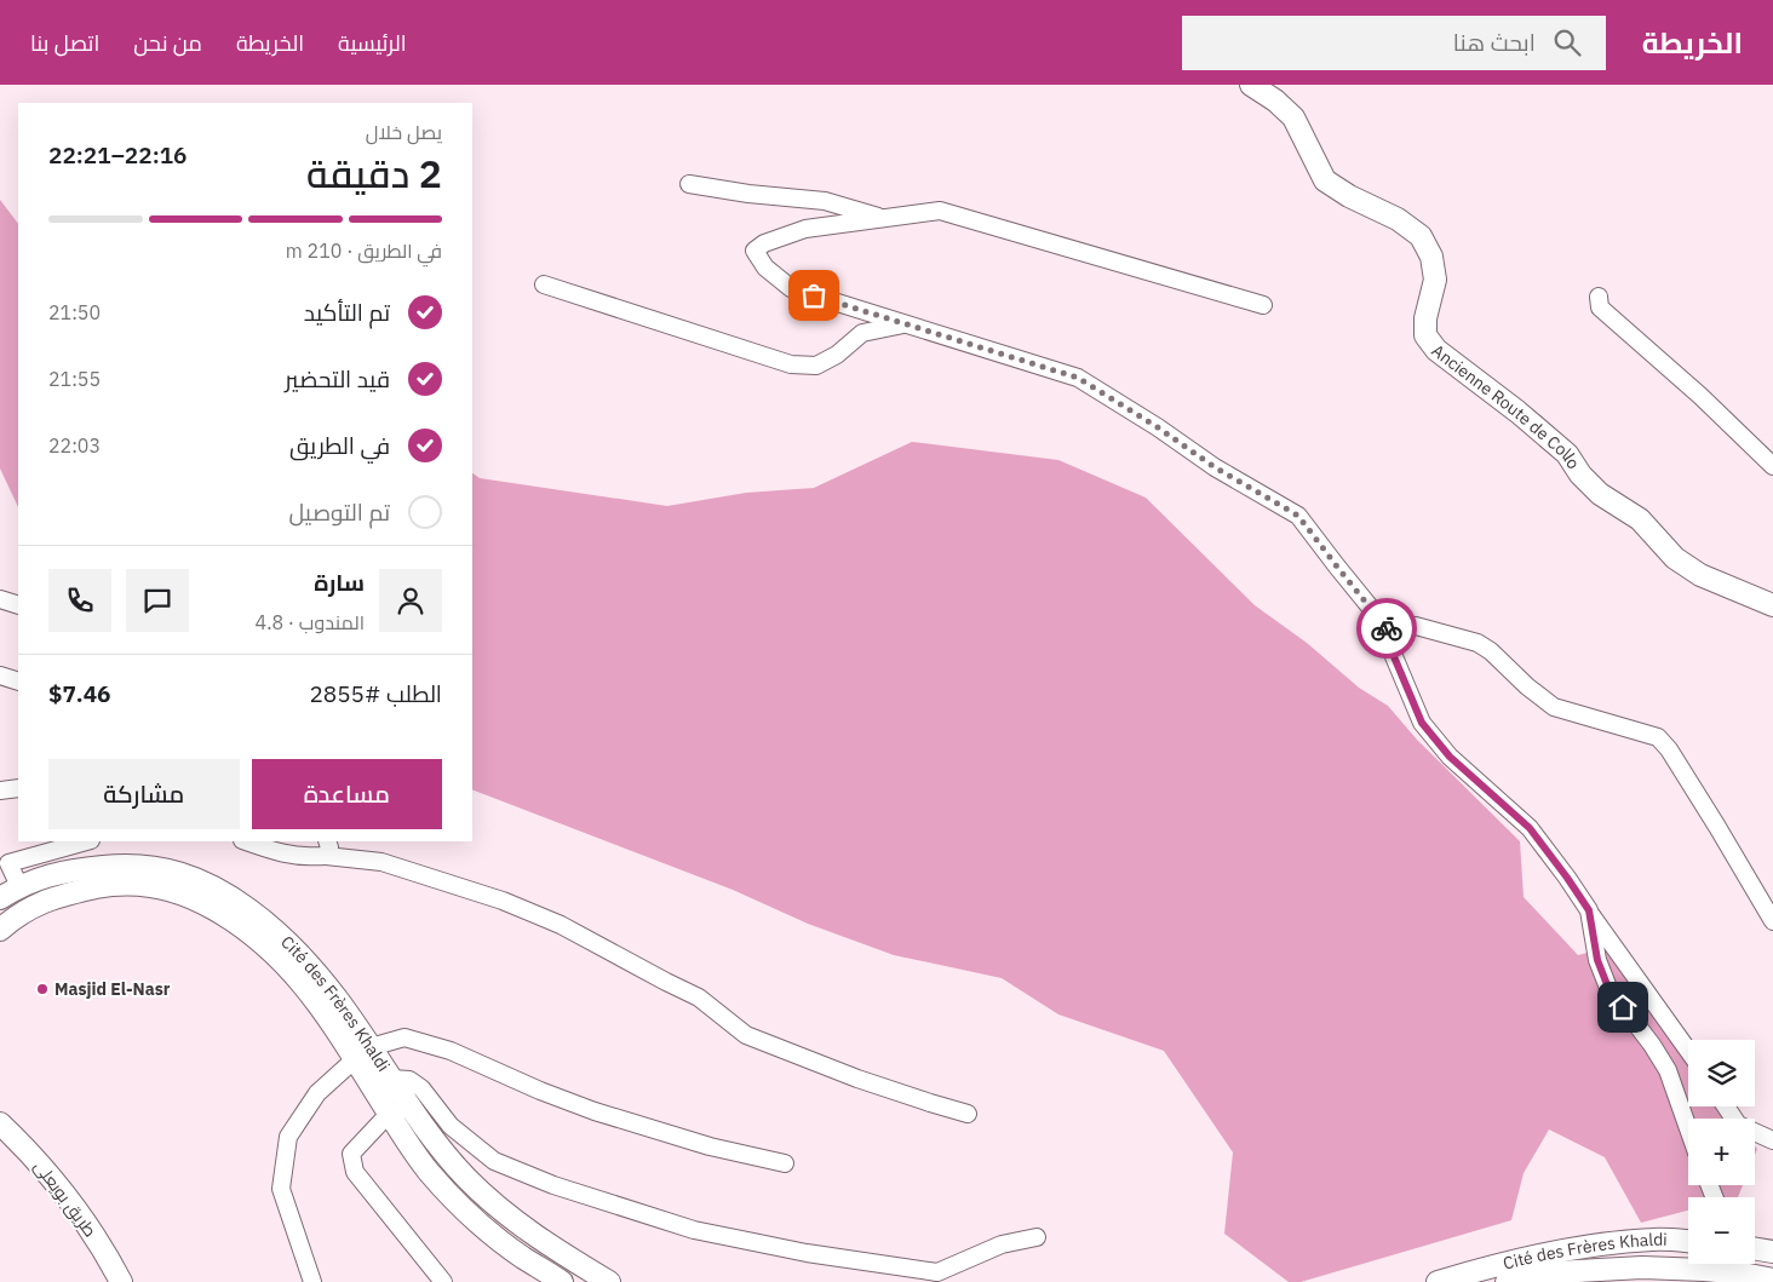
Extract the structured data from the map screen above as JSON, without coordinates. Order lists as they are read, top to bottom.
{
  "streets": {
    "main road": ["Ancienne Route de Collo", "Cité des Frères Khaldi", "طريق بويعلى"]
  },
  "places": ["Masjid El-Nasr"],
  "page": {
    "header": "الخريطة",
    "search": "ابحث هنا",
    "nav": [
      "الرئيسية",
      "الخريطة",
      "من نحن",
      "اتصل بنا"
    ],
    "heading": ["2 دقيقة", "يصل خلال", "22:16–22:21"],
    "panel": [
      "سارة",
      "المندوب · 4.8",
      "الطلب #2855",
      "$7.46"
    ],
    "bar": "في الطريق · 210 m",
    "list": [
      ["تم التأكيد", "21:50"],
      ["قيد التحضير", "21:55"],
      ["في الطريق", "22:03"],
      "تم التوصيل"
    ],
    "buttons": ["مساعدة", "مشاركة"],
    "map_buttons": ["+", "−"]
  }
}
